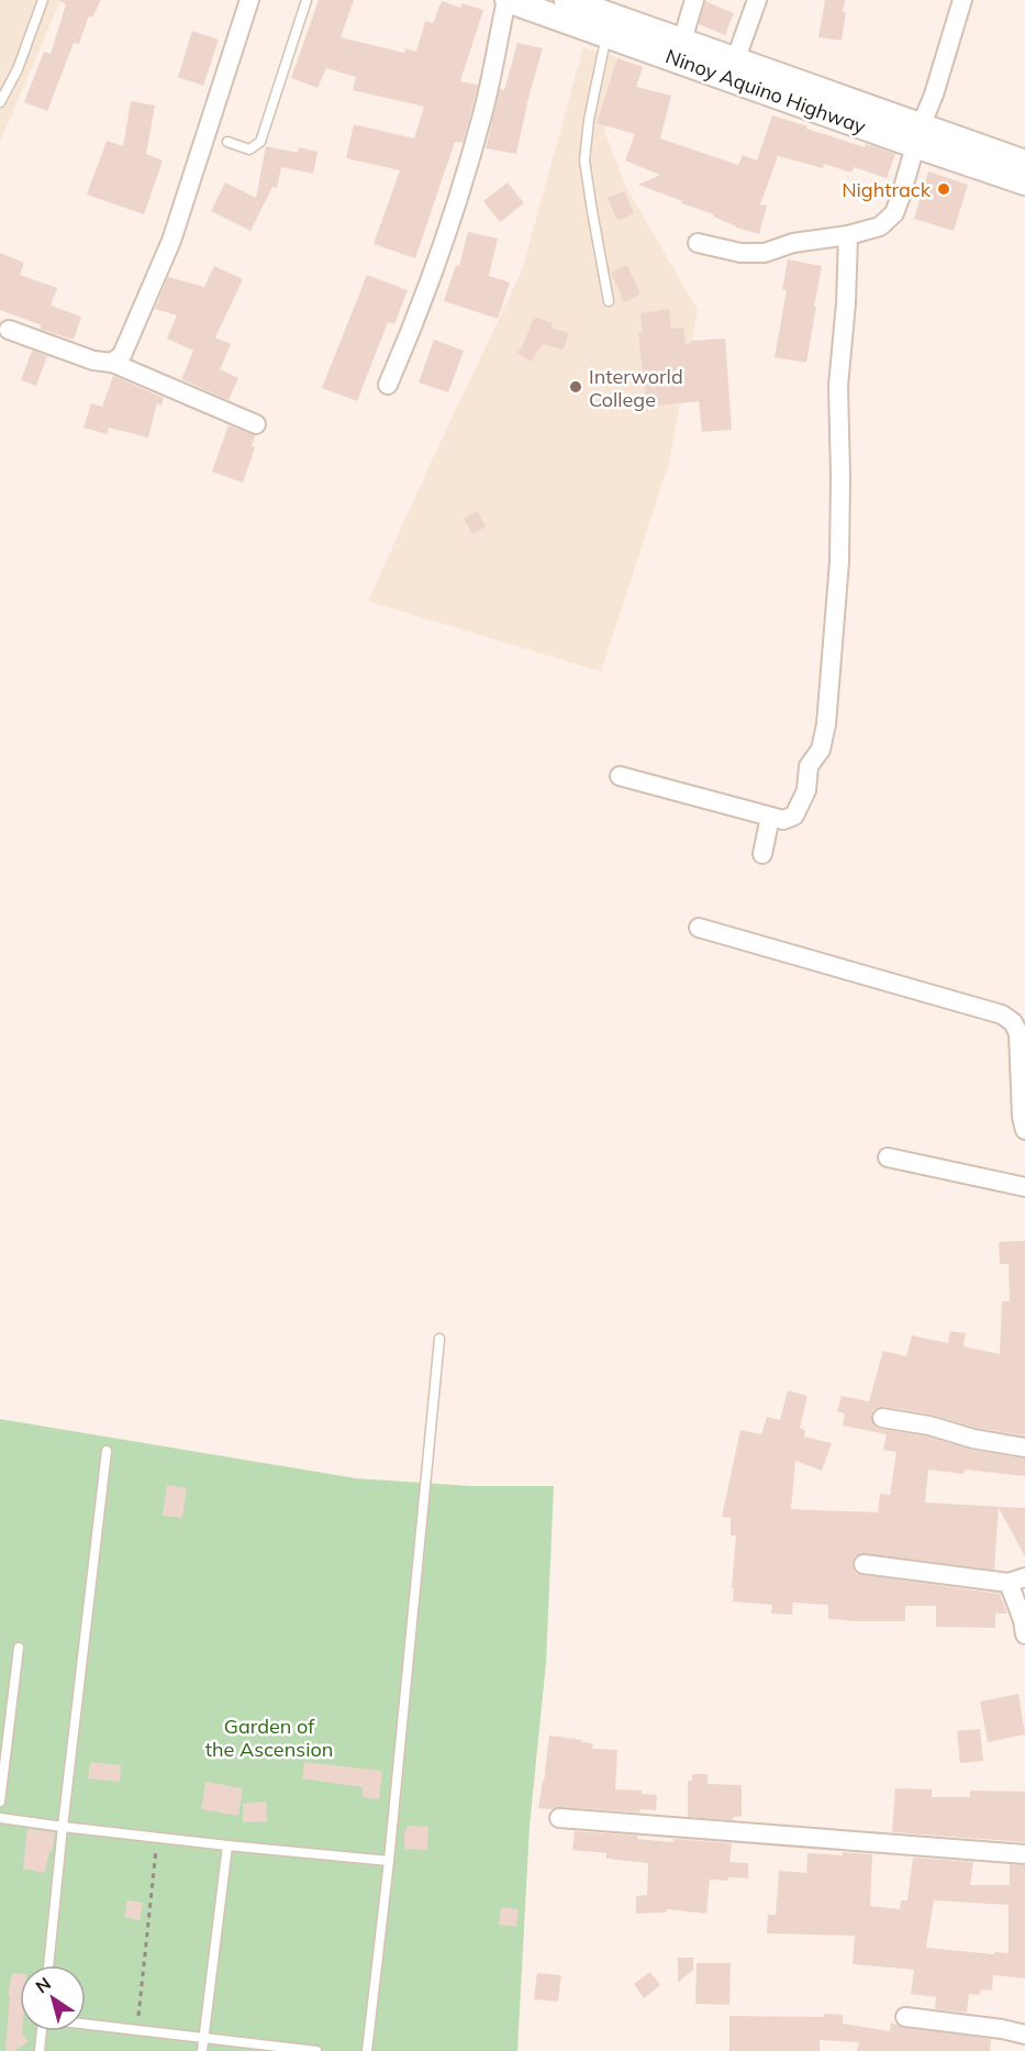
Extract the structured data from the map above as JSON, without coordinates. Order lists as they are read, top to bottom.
{
  "streets": {
    "main road": ["Ninoy Aquino Highway"]
  },
  "parks": ["Garden of the Ascension"],
  "places": ["Nightrack", "Interworld College"],
  "north": "top left"
}
